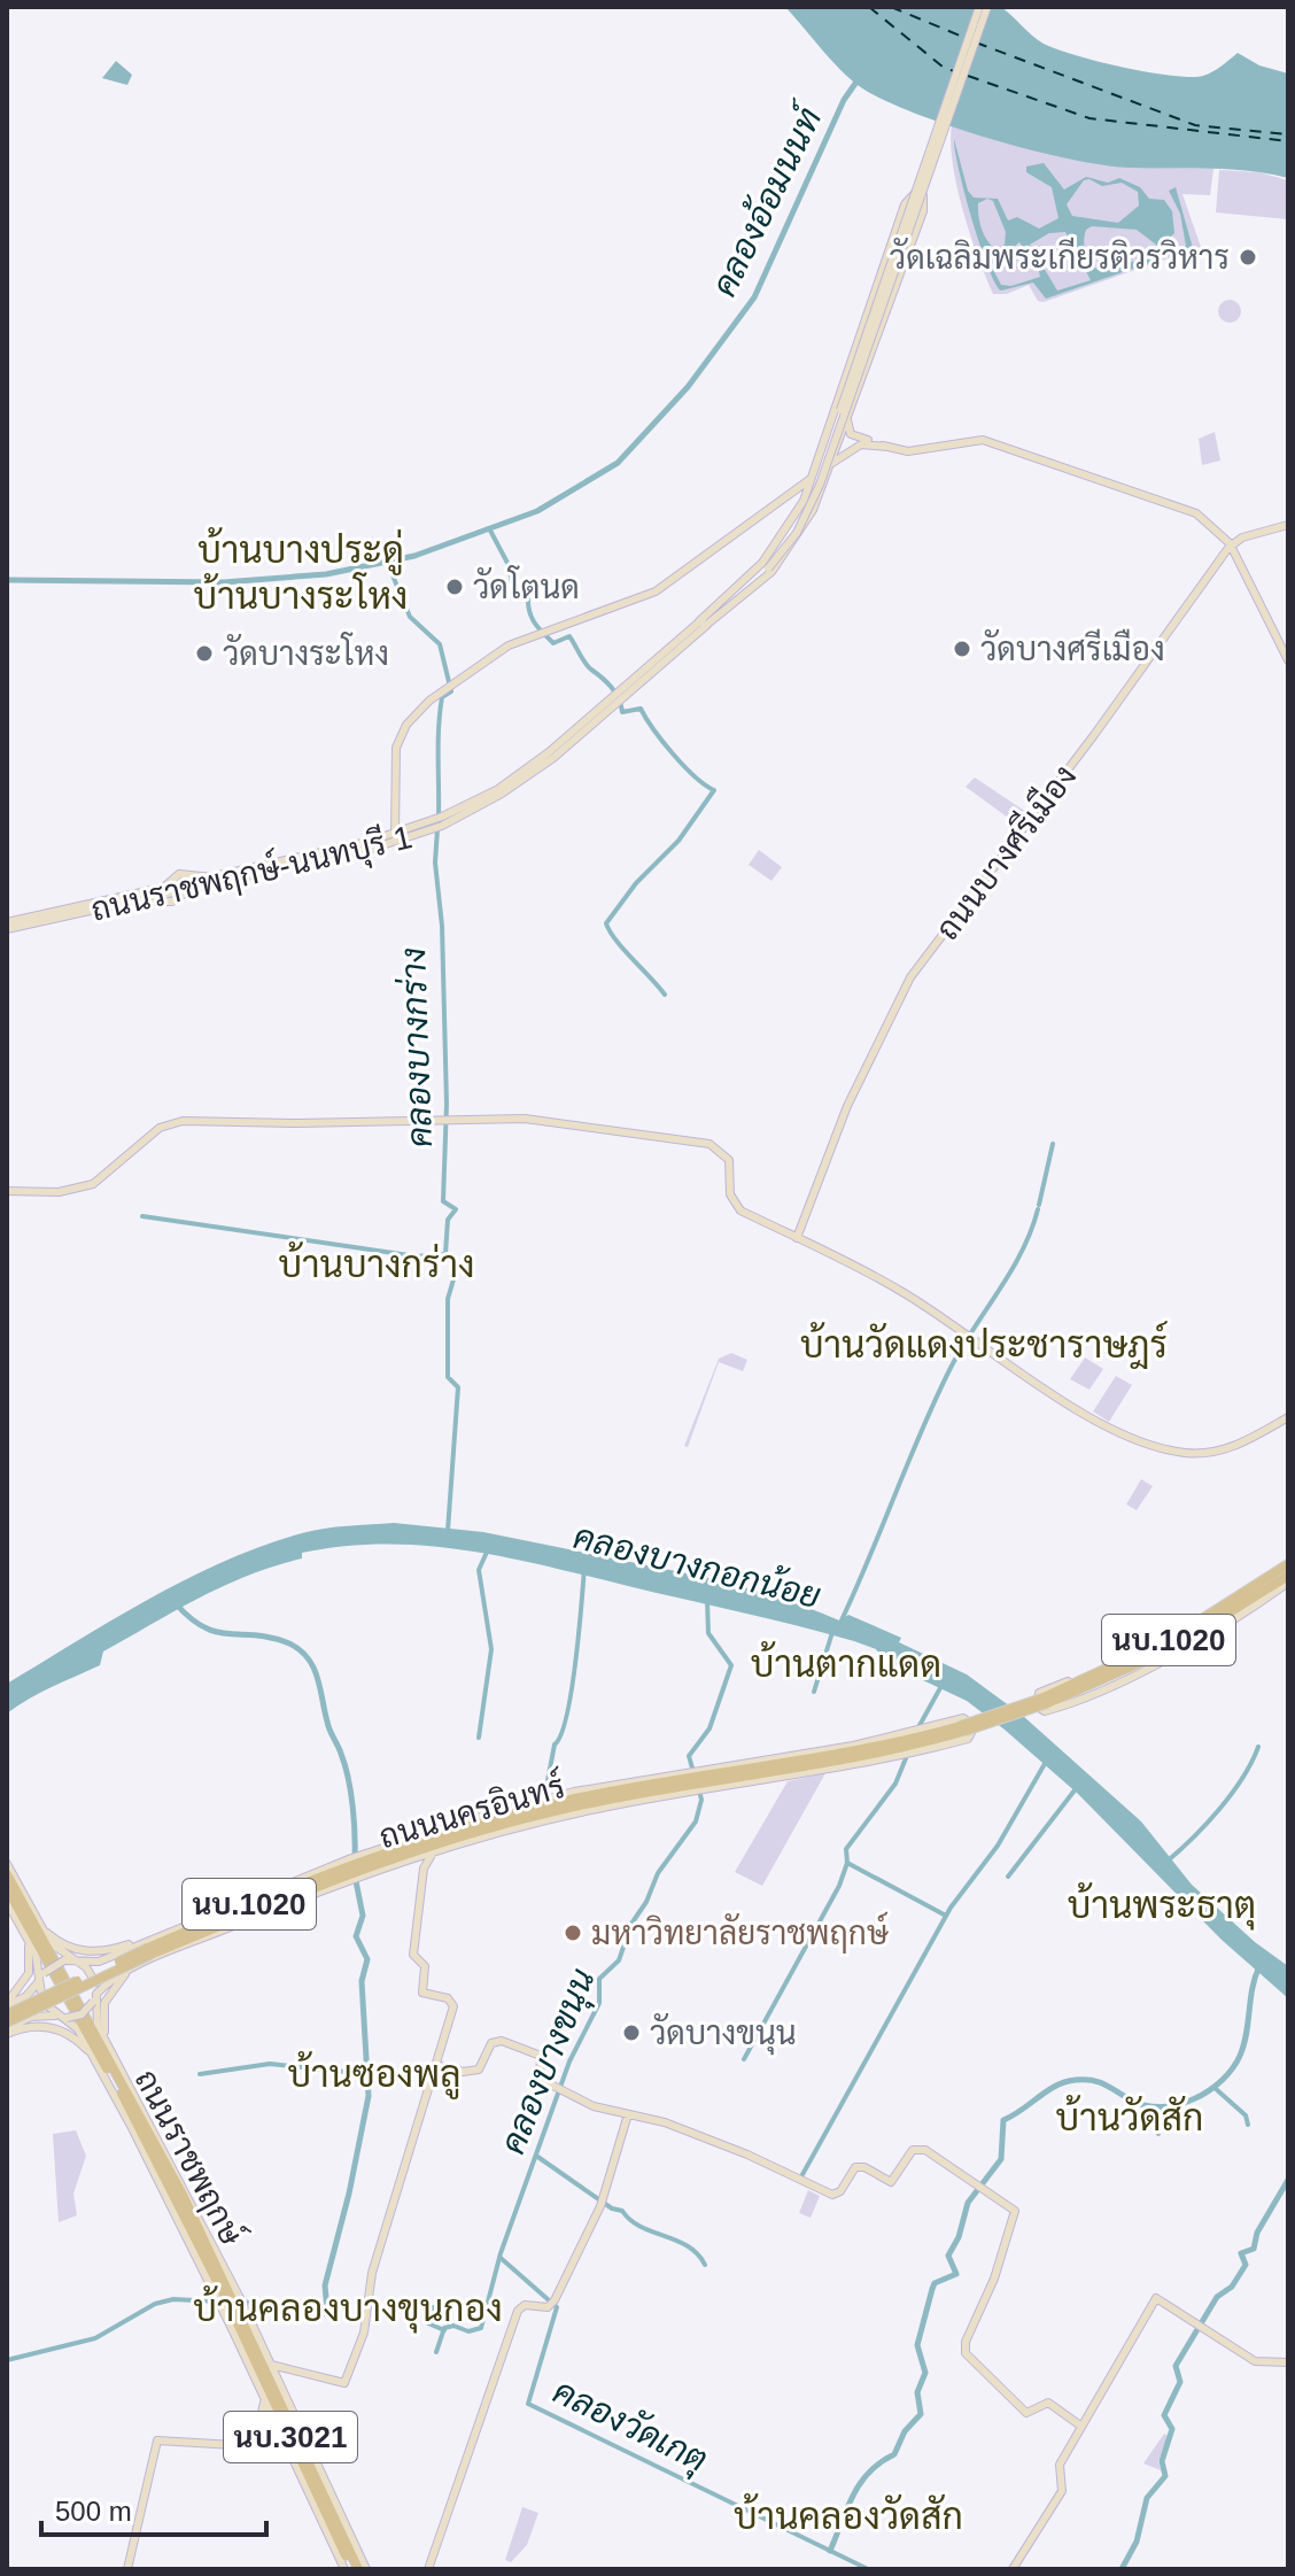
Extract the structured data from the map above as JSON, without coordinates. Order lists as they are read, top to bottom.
{
  "streets": {
    "main road": [
      "ถนนบางศรีเมือง",
      "ถนนราชพฤกษ์-นนทบุรี 1",
      "นบ.1020",
      "ถนนนครอินทร์",
      "ถนนราชพฤกษ์",
      "นบ.3021"
    ]
  },
  "crossings": [
    ["ถนนนครอินทร์", "นบ.3021"],
    ["ถนนราชพฤกษ์", "นบ.3021"]
  ],
  "districts": [
    "บ้านบางประดู่",
    "บ้านบางระโหง",
    "บ้านบางกร่าง",
    "บ้านวัดแดงประชาราษฎร์",
    "บ้านตากแดด",
    "บ้านพระธาตุ",
    "บ้านซองพลู",
    "บ้านวัดสัก",
    "บ้านคลองบางขุนกอง",
    "บ้านคลองวัดสัก"
  ],
  "water": [
    "คลองอ้อมนนท์",
    "คลองบางกร่าง",
    "คลองบางกอกน้อย",
    "คลองบางขนุน",
    "คลองวัดเกตุ"
  ],
  "places": [
    "วัดเฉลิมพระเกียรติวรวิหาร",
    "วัดโตนด",
    "วัดบางศรีเมือง",
    "วัดบางระโหง",
    "มหาวิทยาลัยราชพฤกษ์",
    "วัดบางขนุน"
  ],
  "scale_bar": "500 m"
}
